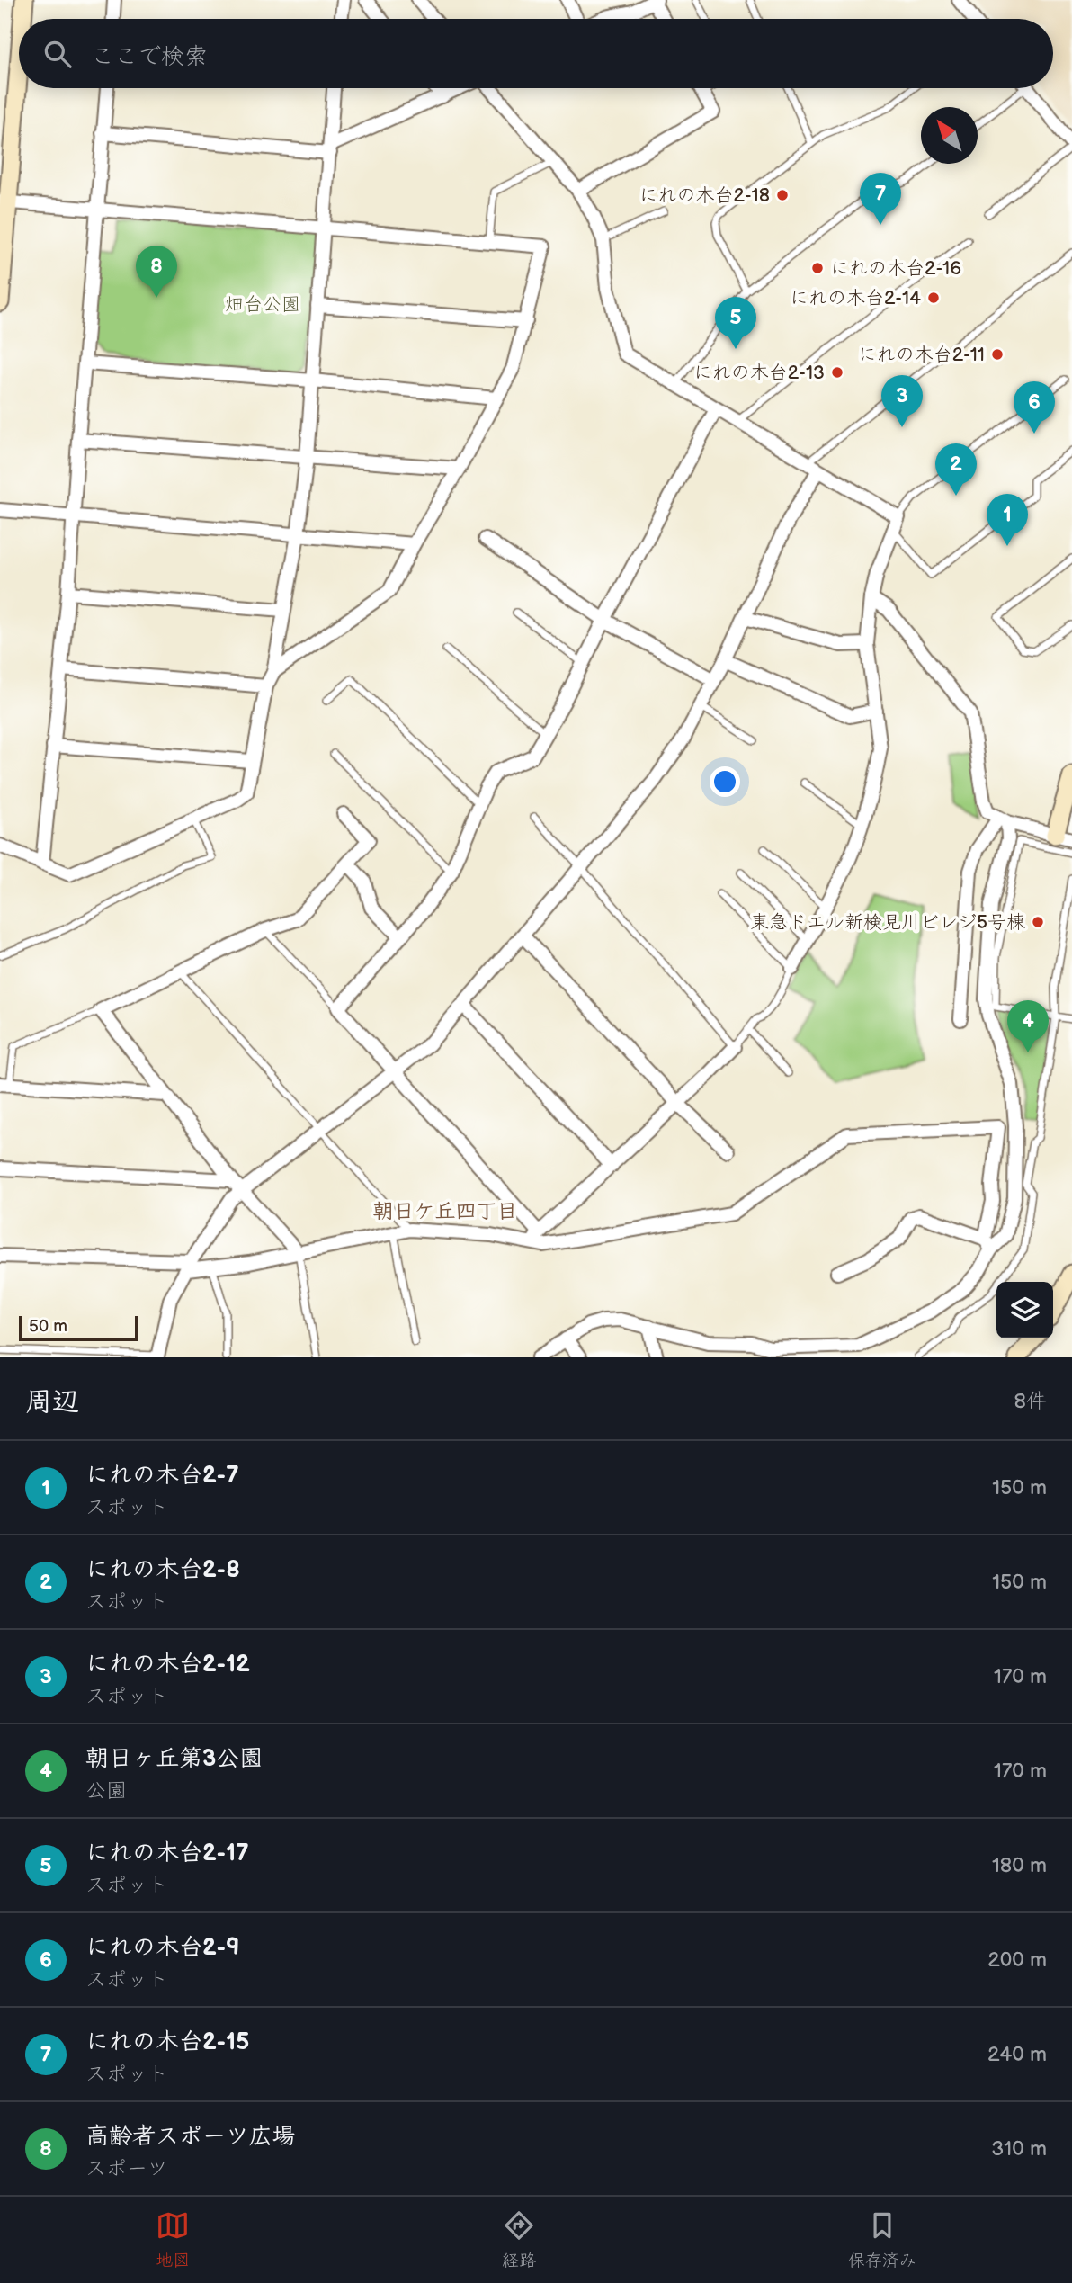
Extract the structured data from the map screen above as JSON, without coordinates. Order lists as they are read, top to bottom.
{
  "districts": ["朝日ケ丘四丁目"],
  "parks": ["畑台公園"],
  "places": [
    "にれの木台2-18",
    "にれの木台2-16",
    "にれの木台2-14",
    "にれの木台2-11",
    "にれの木台2-13",
    "東急ドエル新検見川ビレジ5号棟"
  ],
  "scale_bar": "50 m",
  "north": "top left",
  "page": {
    "search": "ここで検索",
    "pins": [
      "7",
      "8",
      "5",
      "3",
      "6",
      "2",
      "1",
      "4"
    ],
    "scale": "50 m",
    "heading": ["周辺", "8件"],
    "list": [
      {
        "mark": "1",
        "name": "にれの木台2-7",
        "note": "スポット",
        "value": "150 m"
      },
      {
        "mark": "2",
        "name": "にれの木台2-8",
        "note": "スポット",
        "value": "150 m"
      },
      {
        "mark": "3",
        "name": "にれの木台2-12",
        "note": "スポット",
        "value": "170 m"
      },
      {
        "mark": "4",
        "name": "朝日ヶ丘第3公園",
        "note": "公園",
        "value": "170 m"
      },
      {
        "mark": "5",
        "name": "にれの木台2-17",
        "note": "スポット",
        "value": "180 m"
      },
      {
        "mark": "6",
        "name": "にれの木台2-9",
        "note": "スポット",
        "value": "200 m"
      },
      {
        "mark": "7",
        "name": "にれの木台2-15",
        "note": "スポット",
        "value": "240 m"
      },
      {
        "mark": "8",
        "name": "高齢者スポーツ広場",
        "note": "スポーツ",
        "value": "310 m"
      }
    ],
    "nav": ["地図", "経路", "保存済み"]
  }
}
